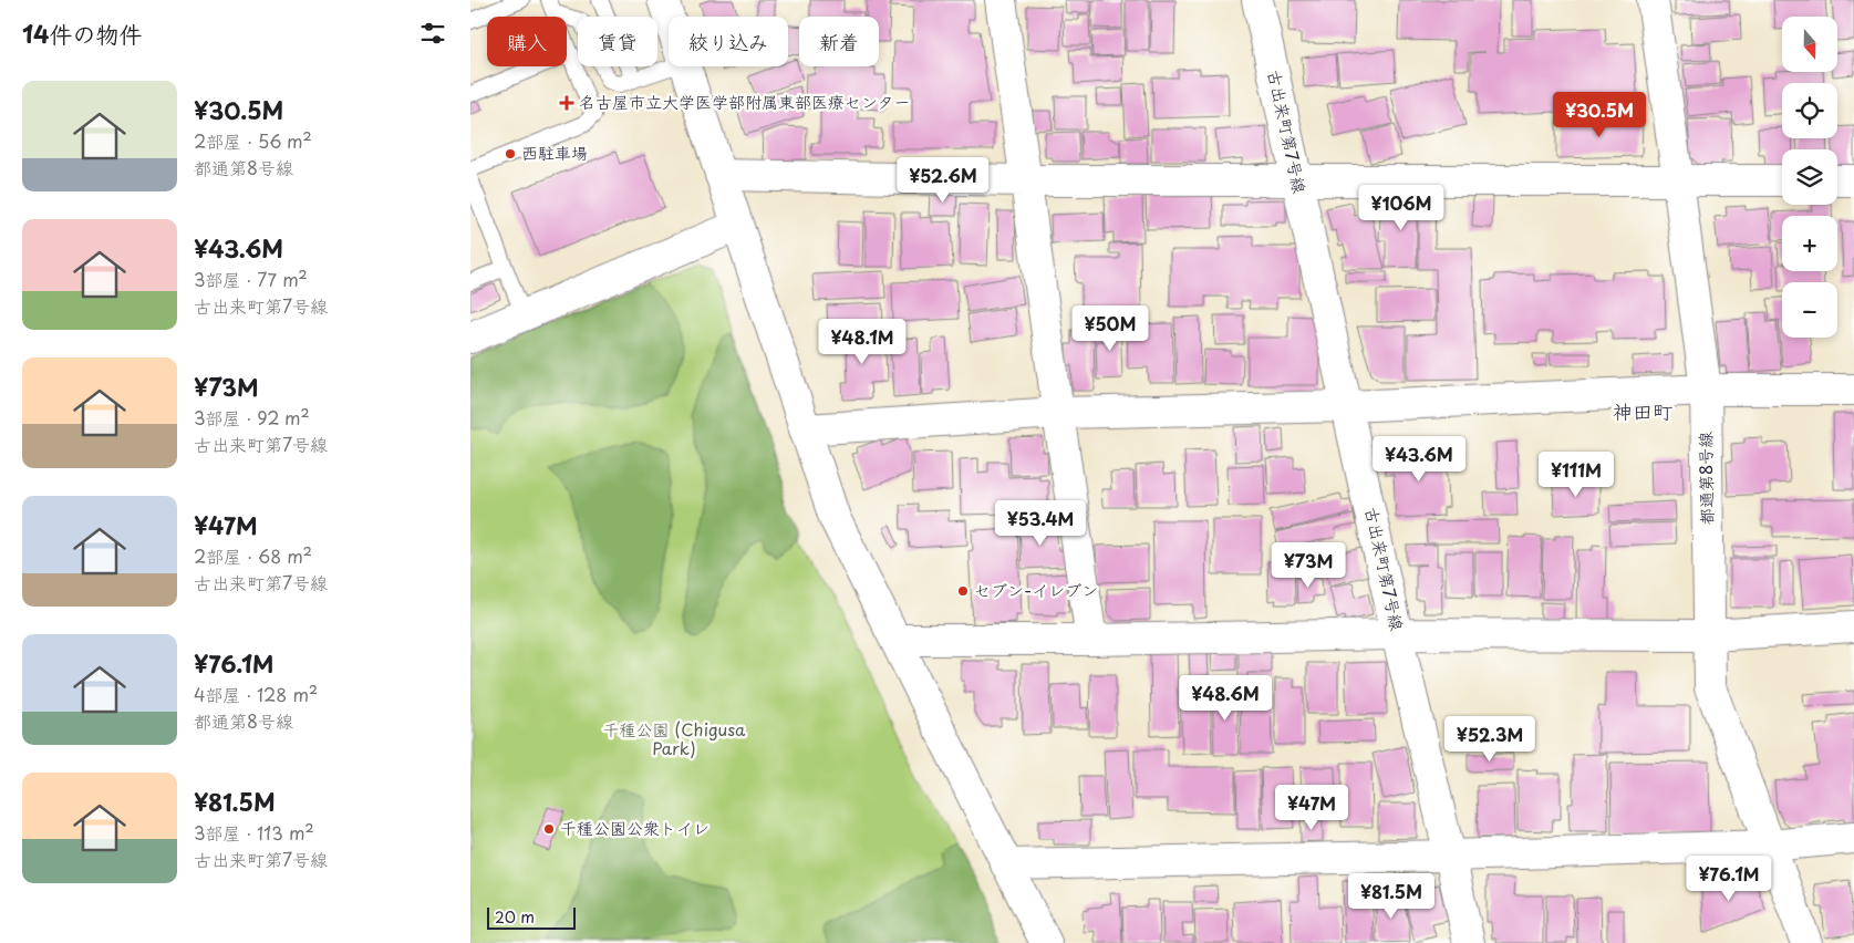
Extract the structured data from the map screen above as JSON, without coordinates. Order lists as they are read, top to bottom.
{
  "streets": {
    "street": ["古出来町第7号線", "都通第8号線"]
  },
  "districts": ["神田町"],
  "parks": ["千種公園 (Chigusa Park)"],
  "places": {
    "health": ["名古屋市立大学医学部附属東部医療センター"],
    "other": ["西駐車場", "セブン-イレブン", "千種公園公衆トイレ"]
  },
  "scale_bar": "20 m",
  "north": "bottom",
  "page": {
    "heading": "14件の物件",
    "map_buttons": ["+", "−"],
    "chip": [
      "購入",
      "賃貸",
      "絞り込み",
      "新着"
    ],
    "list": [
      {
        "name": "¥30.5M",
        "note": "2部屋 · 56 m² · 都通第8号線"
      },
      {
        "name": "¥43.6M",
        "note": "3部屋 · 77 m² · 古出来町第7号線"
      },
      {
        "name": "¥73M",
        "note": "3部屋 · 92 m² · 古出来町第7号線"
      },
      {
        "name": "¥47M",
        "note": "2部屋 · 68 m² · 古出来町第7号線"
      },
      {
        "name": "¥76.1M",
        "note": "4部屋 · 128 m² · 都通第8号線"
      },
      {
        "name": "¥81.5M",
        "note": "3部屋 · 113 m² · 古出来町第7号線"
      }
    ],
    "price": [
      "¥30.5M",
      "¥52.6M",
      "¥106M",
      "¥50M",
      "¥48.1M",
      "¥43.6M",
      "¥111M",
      "¥53.4M",
      "¥73M",
      "¥48.6M",
      "¥52.3M",
      "¥47M",
      "¥76.1M",
      "¥81.5M"
    ],
    "scale": "20 m"
  }
}
